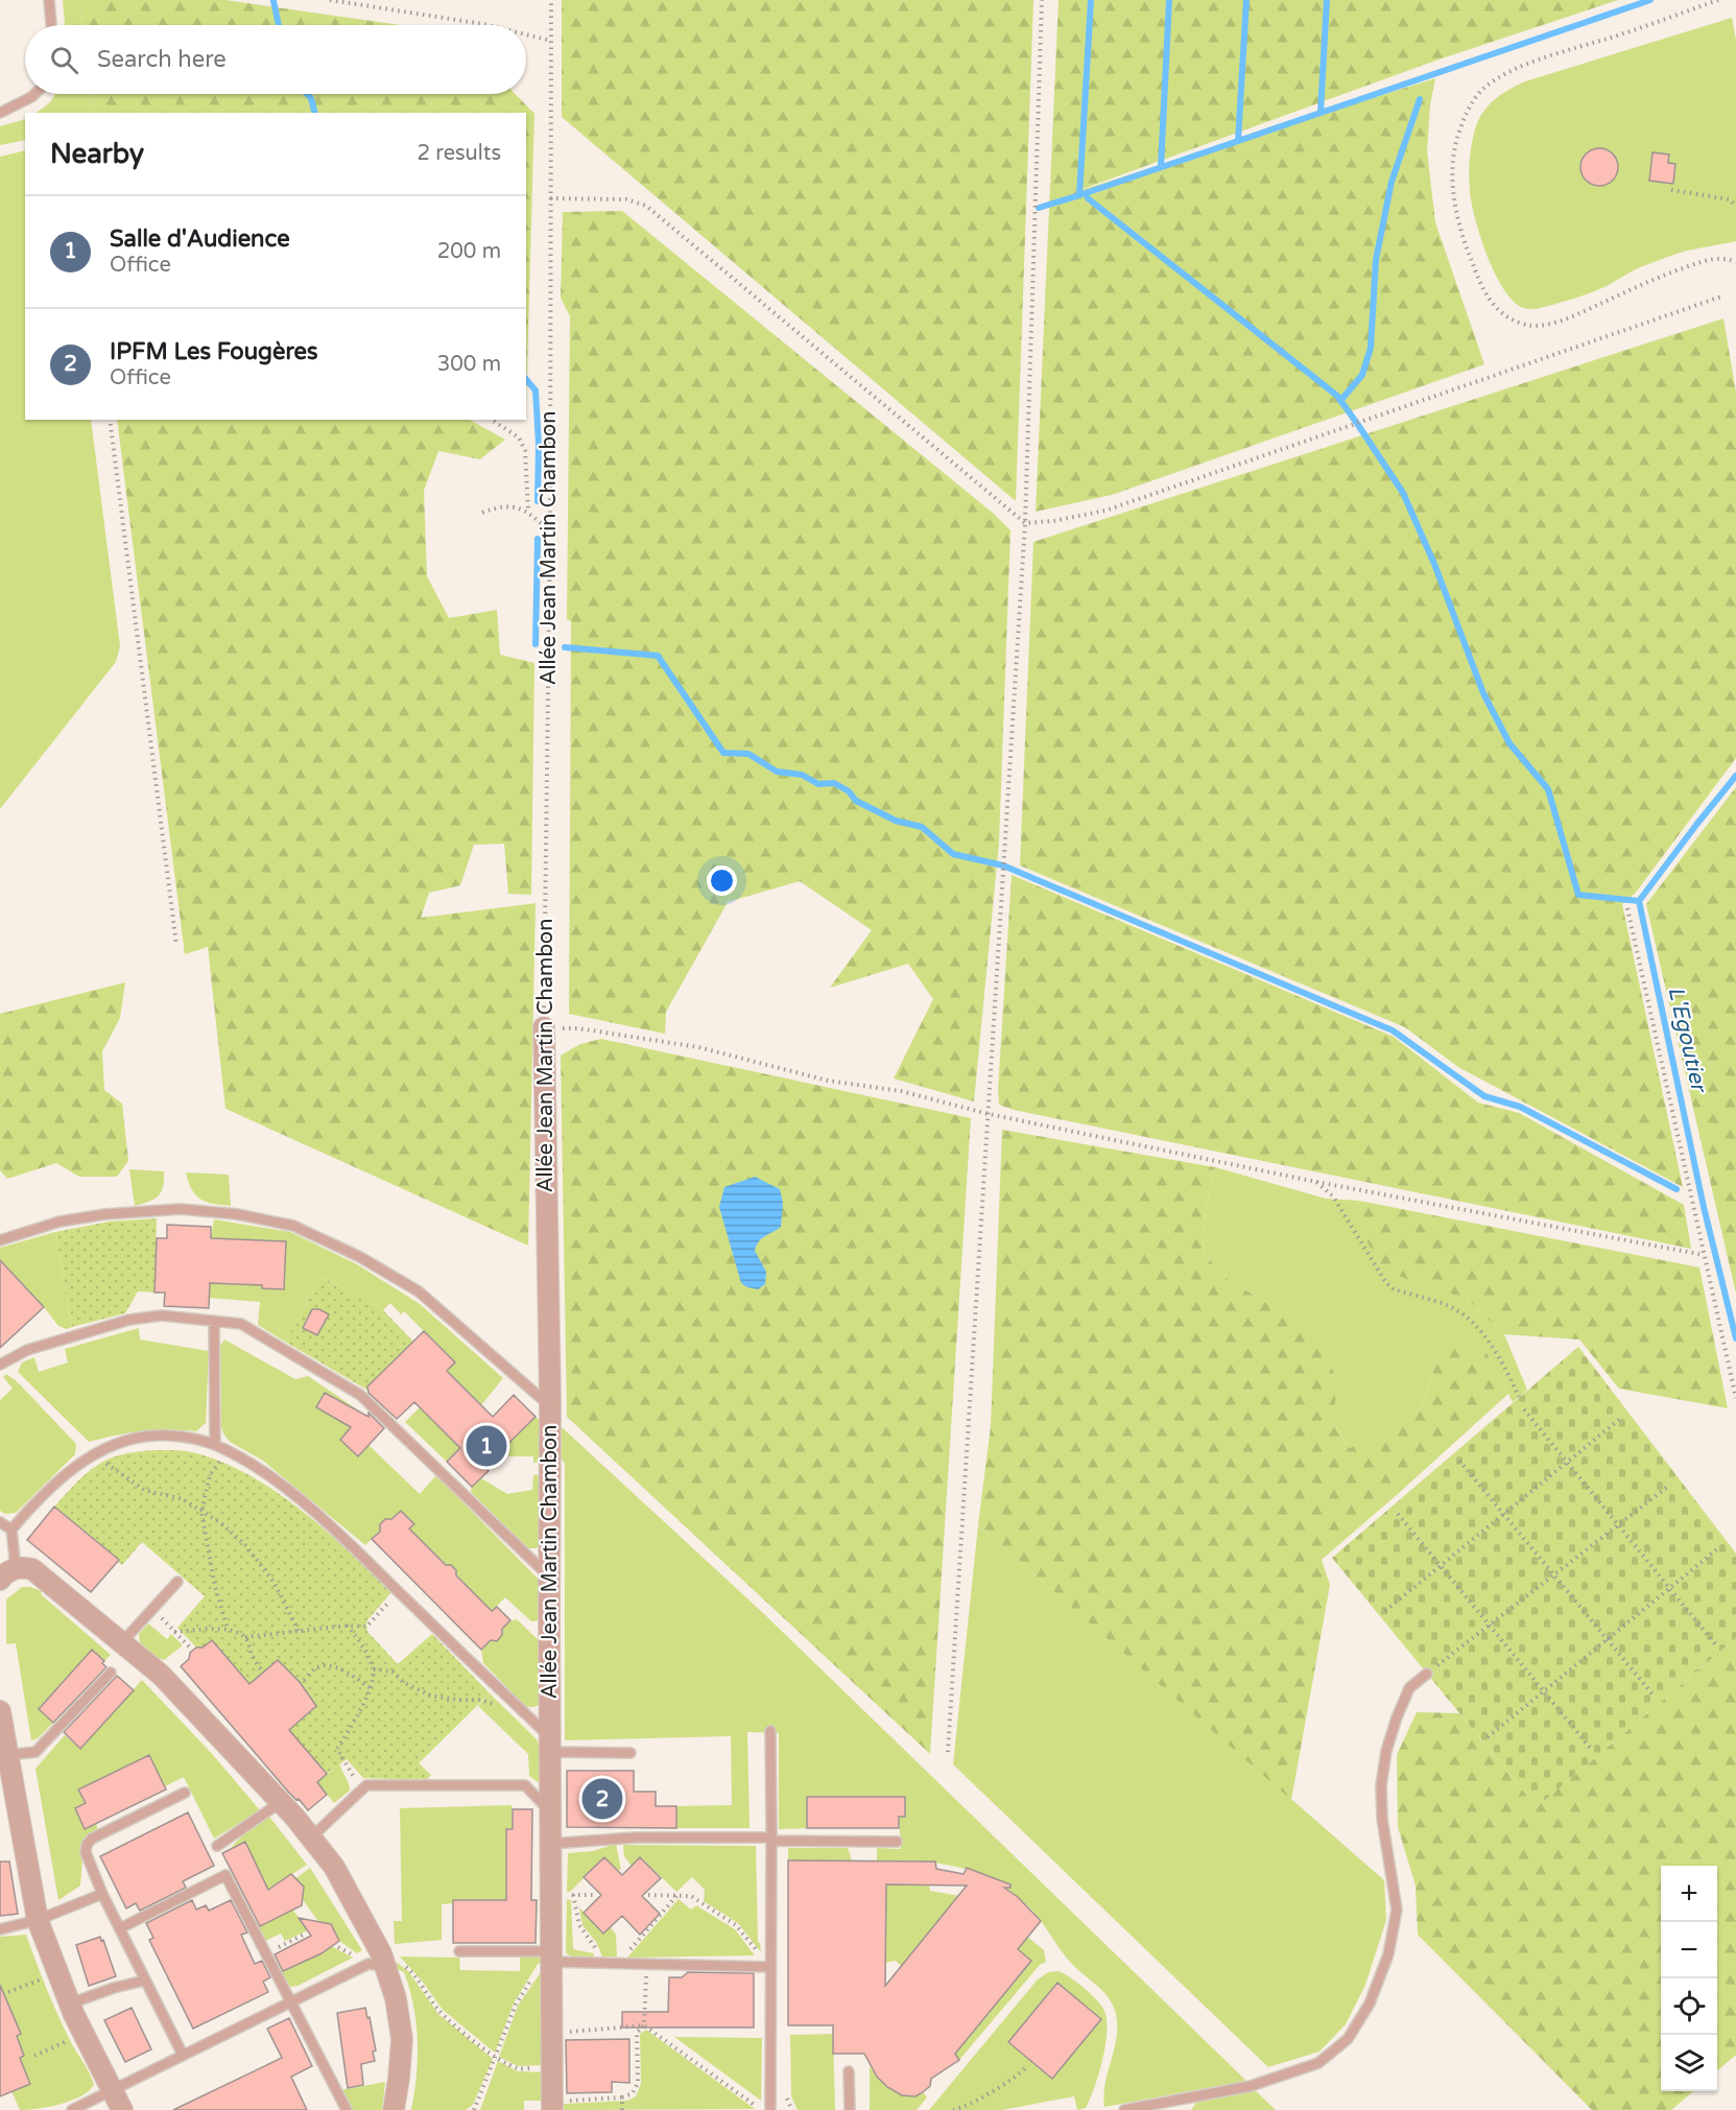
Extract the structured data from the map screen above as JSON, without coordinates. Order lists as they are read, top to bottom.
{
  "streets": {
    "street": ["Allée Jean Martin Chambon"]
  },
  "water": ["L'Egoutier"],
  "page": {
    "search": "Search here",
    "heading": ["Nearby", "2 results"],
    "list": [
      {
        "mark": "1",
        "name": "Salle d'Audience",
        "note": "Office",
        "value": "200 m"
      },
      {
        "mark": "2",
        "name": "IPFM Les Fougères",
        "note": "Office",
        "value": "300 m"
      }
    ],
    "pins": ["1", "2"],
    "map_buttons": ["+", "−"]
  }
}
